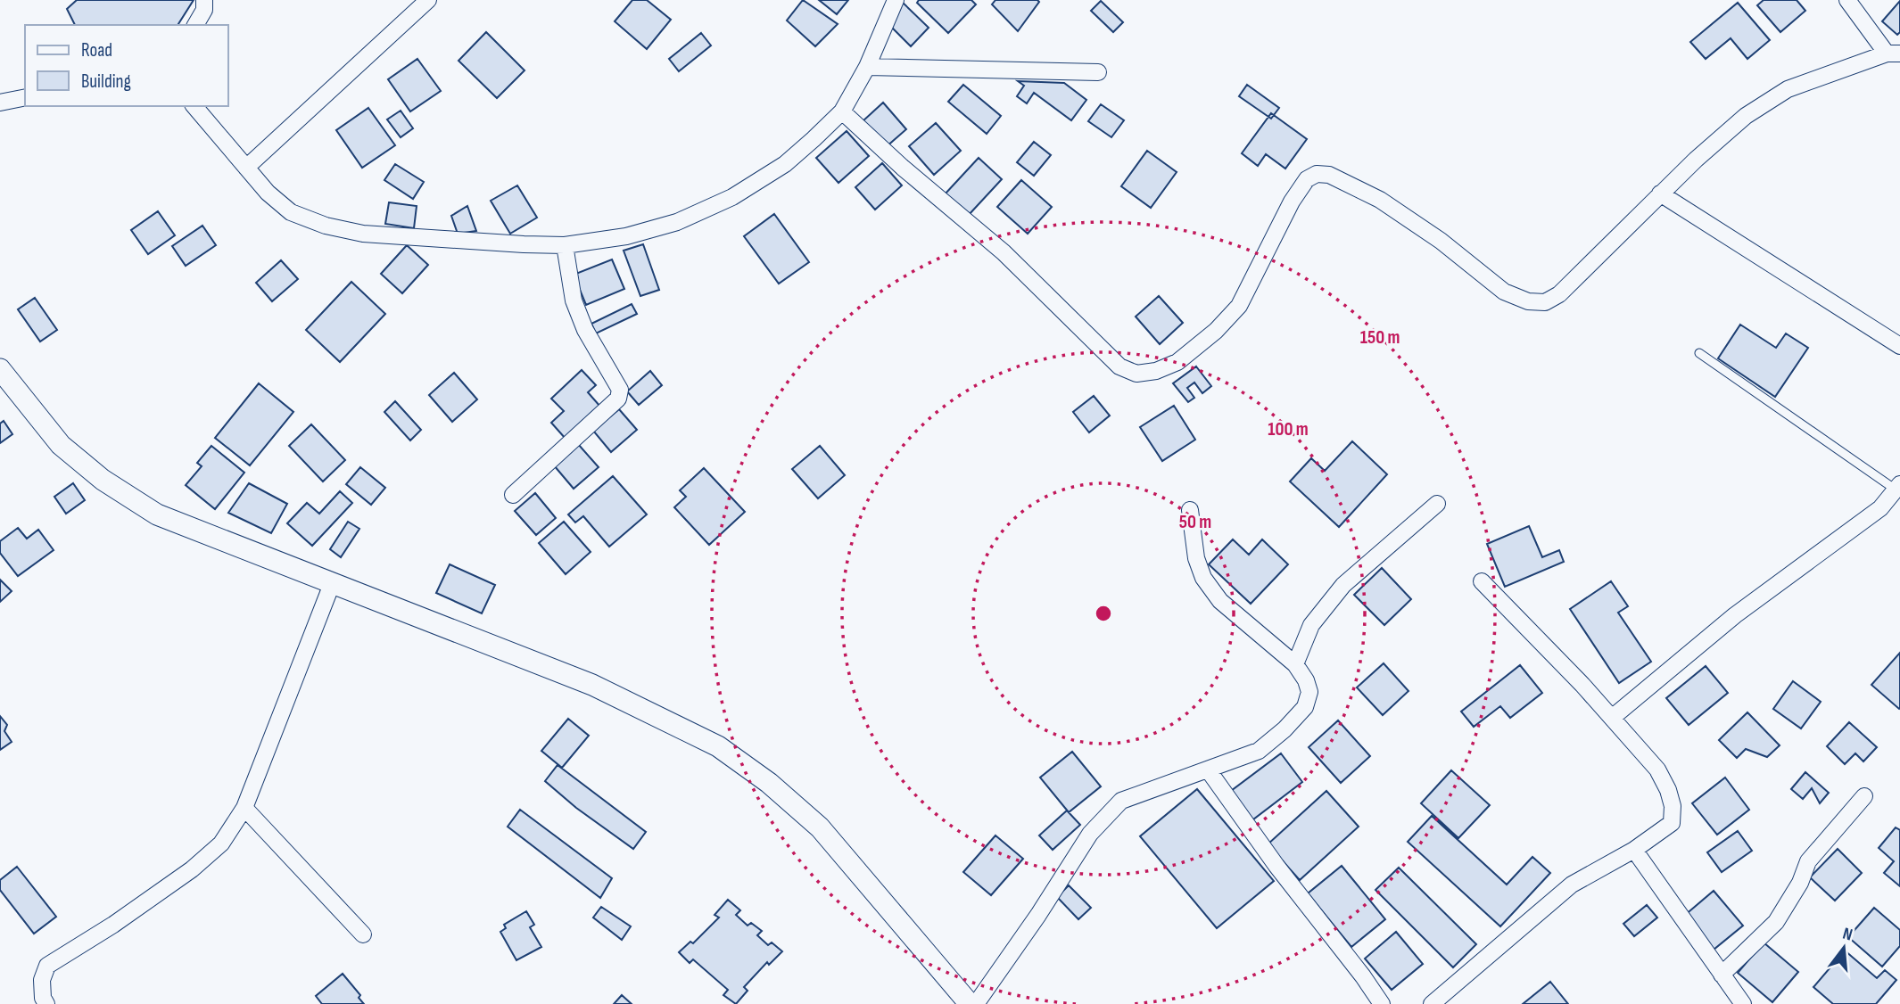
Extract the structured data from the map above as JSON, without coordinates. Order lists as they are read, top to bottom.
{
  "legend": ["Road", "Building"],
  "north": "top",
  "rings": ["150 m", "100 m", "50 m"]
}
